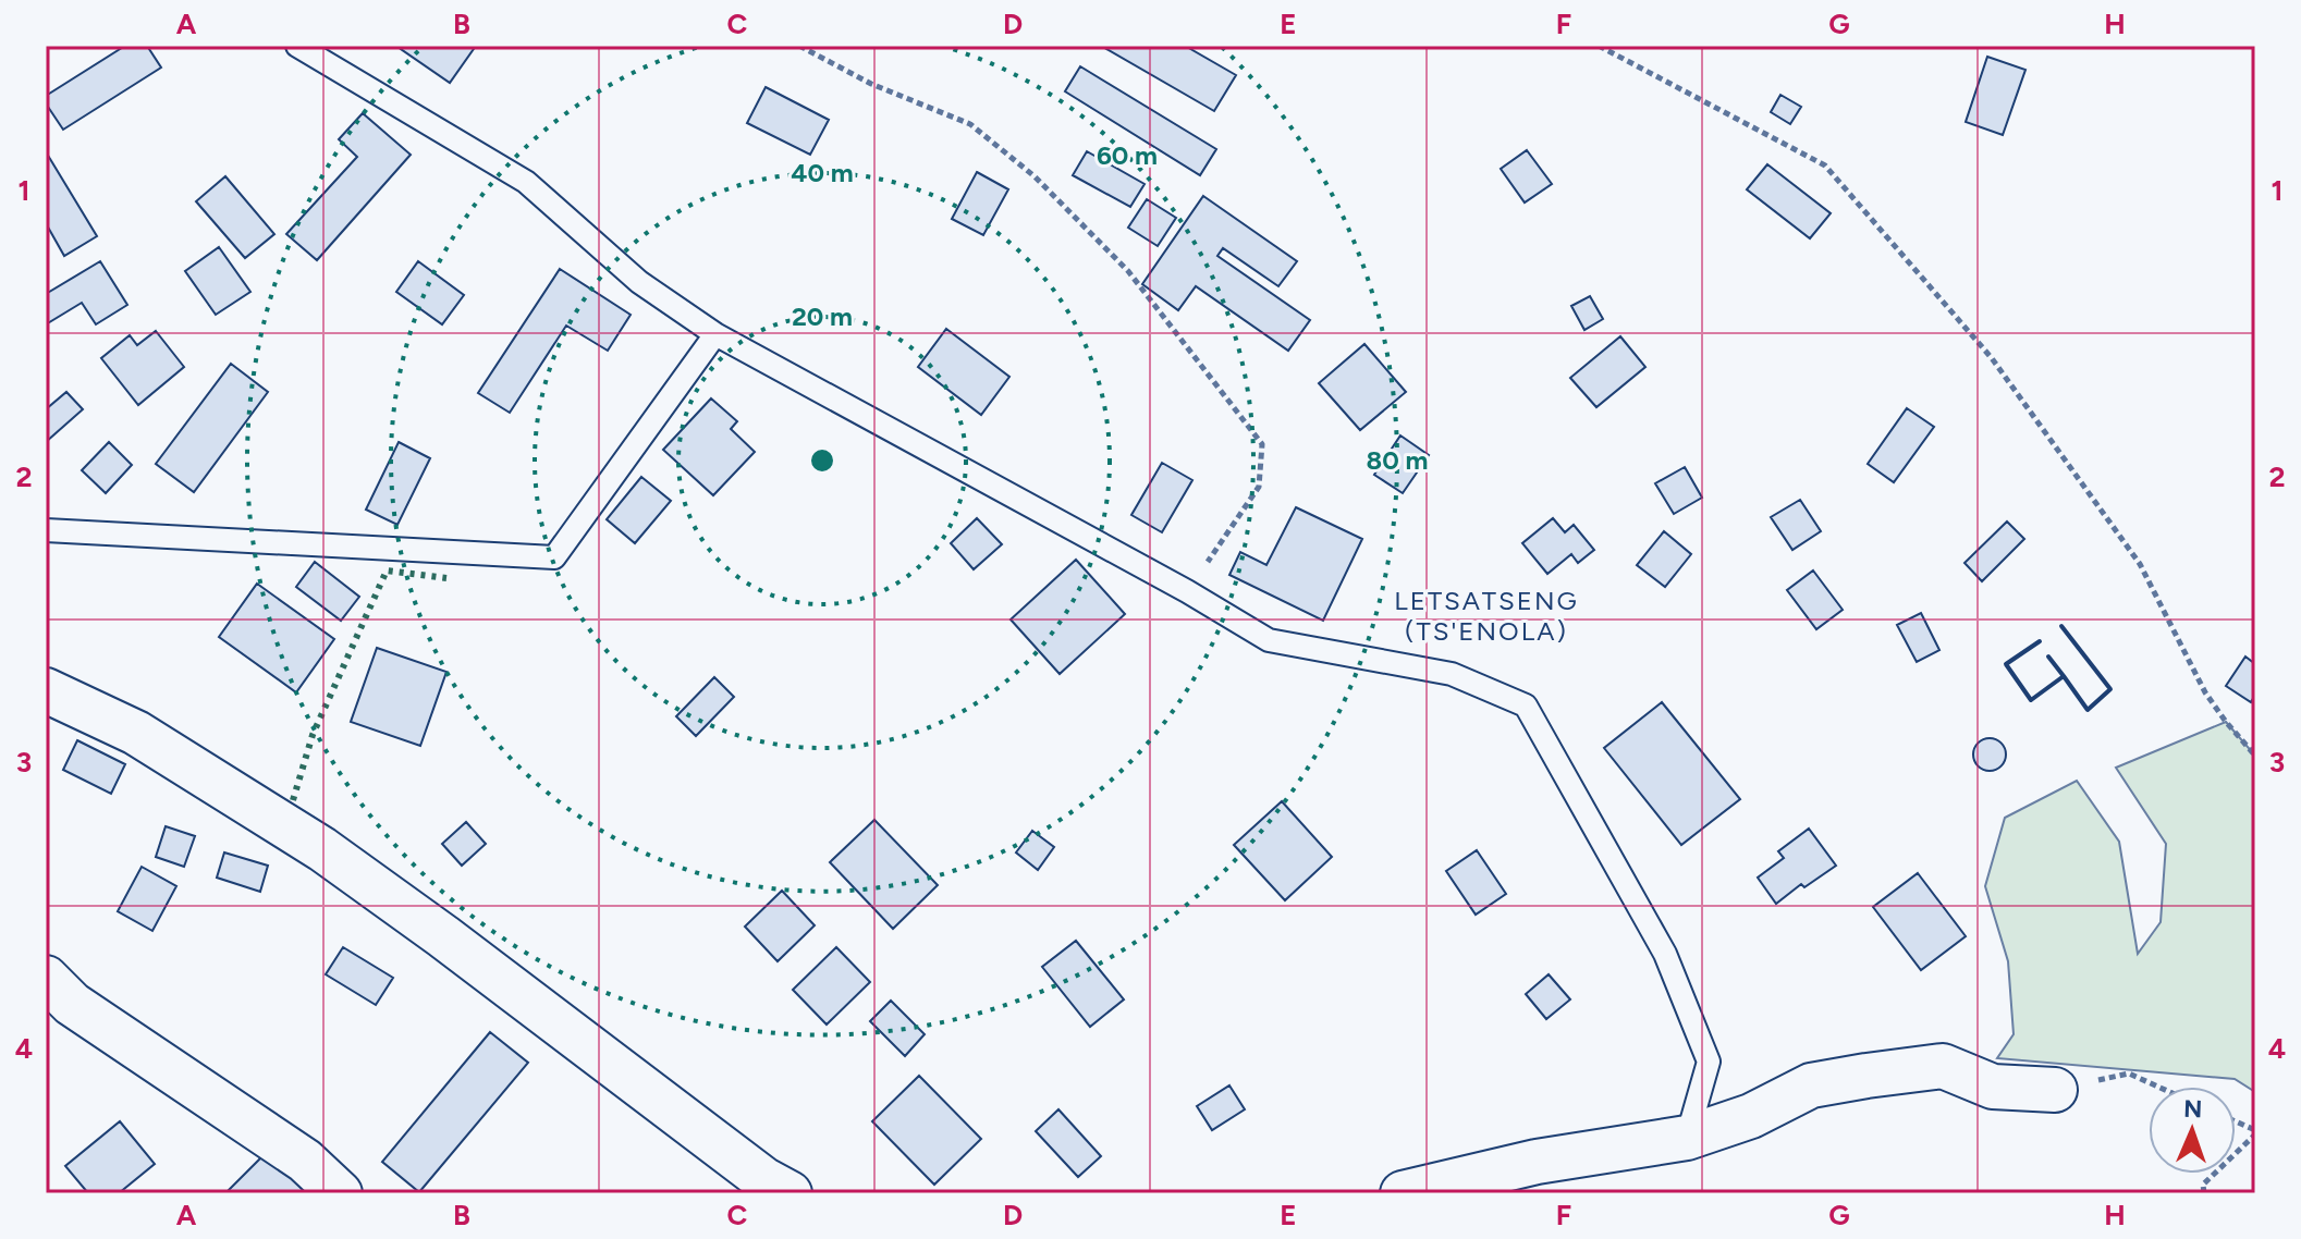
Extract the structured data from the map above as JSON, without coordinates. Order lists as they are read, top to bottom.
{
  "districts": ["LETSATSENG (TS'ENOLA)"],
  "north": "top",
  "grid": {
    "columns": [
      "A",
      "B",
      "C",
      "D",
      "E",
      "F",
      "G",
      "H"
    ],
    "rows": [
      "1",
      "2",
      "3",
      "4"
    ]
  },
  "rings": [
    "60 m",
    "40 m",
    "20 m",
    "80 m"
  ]
}
